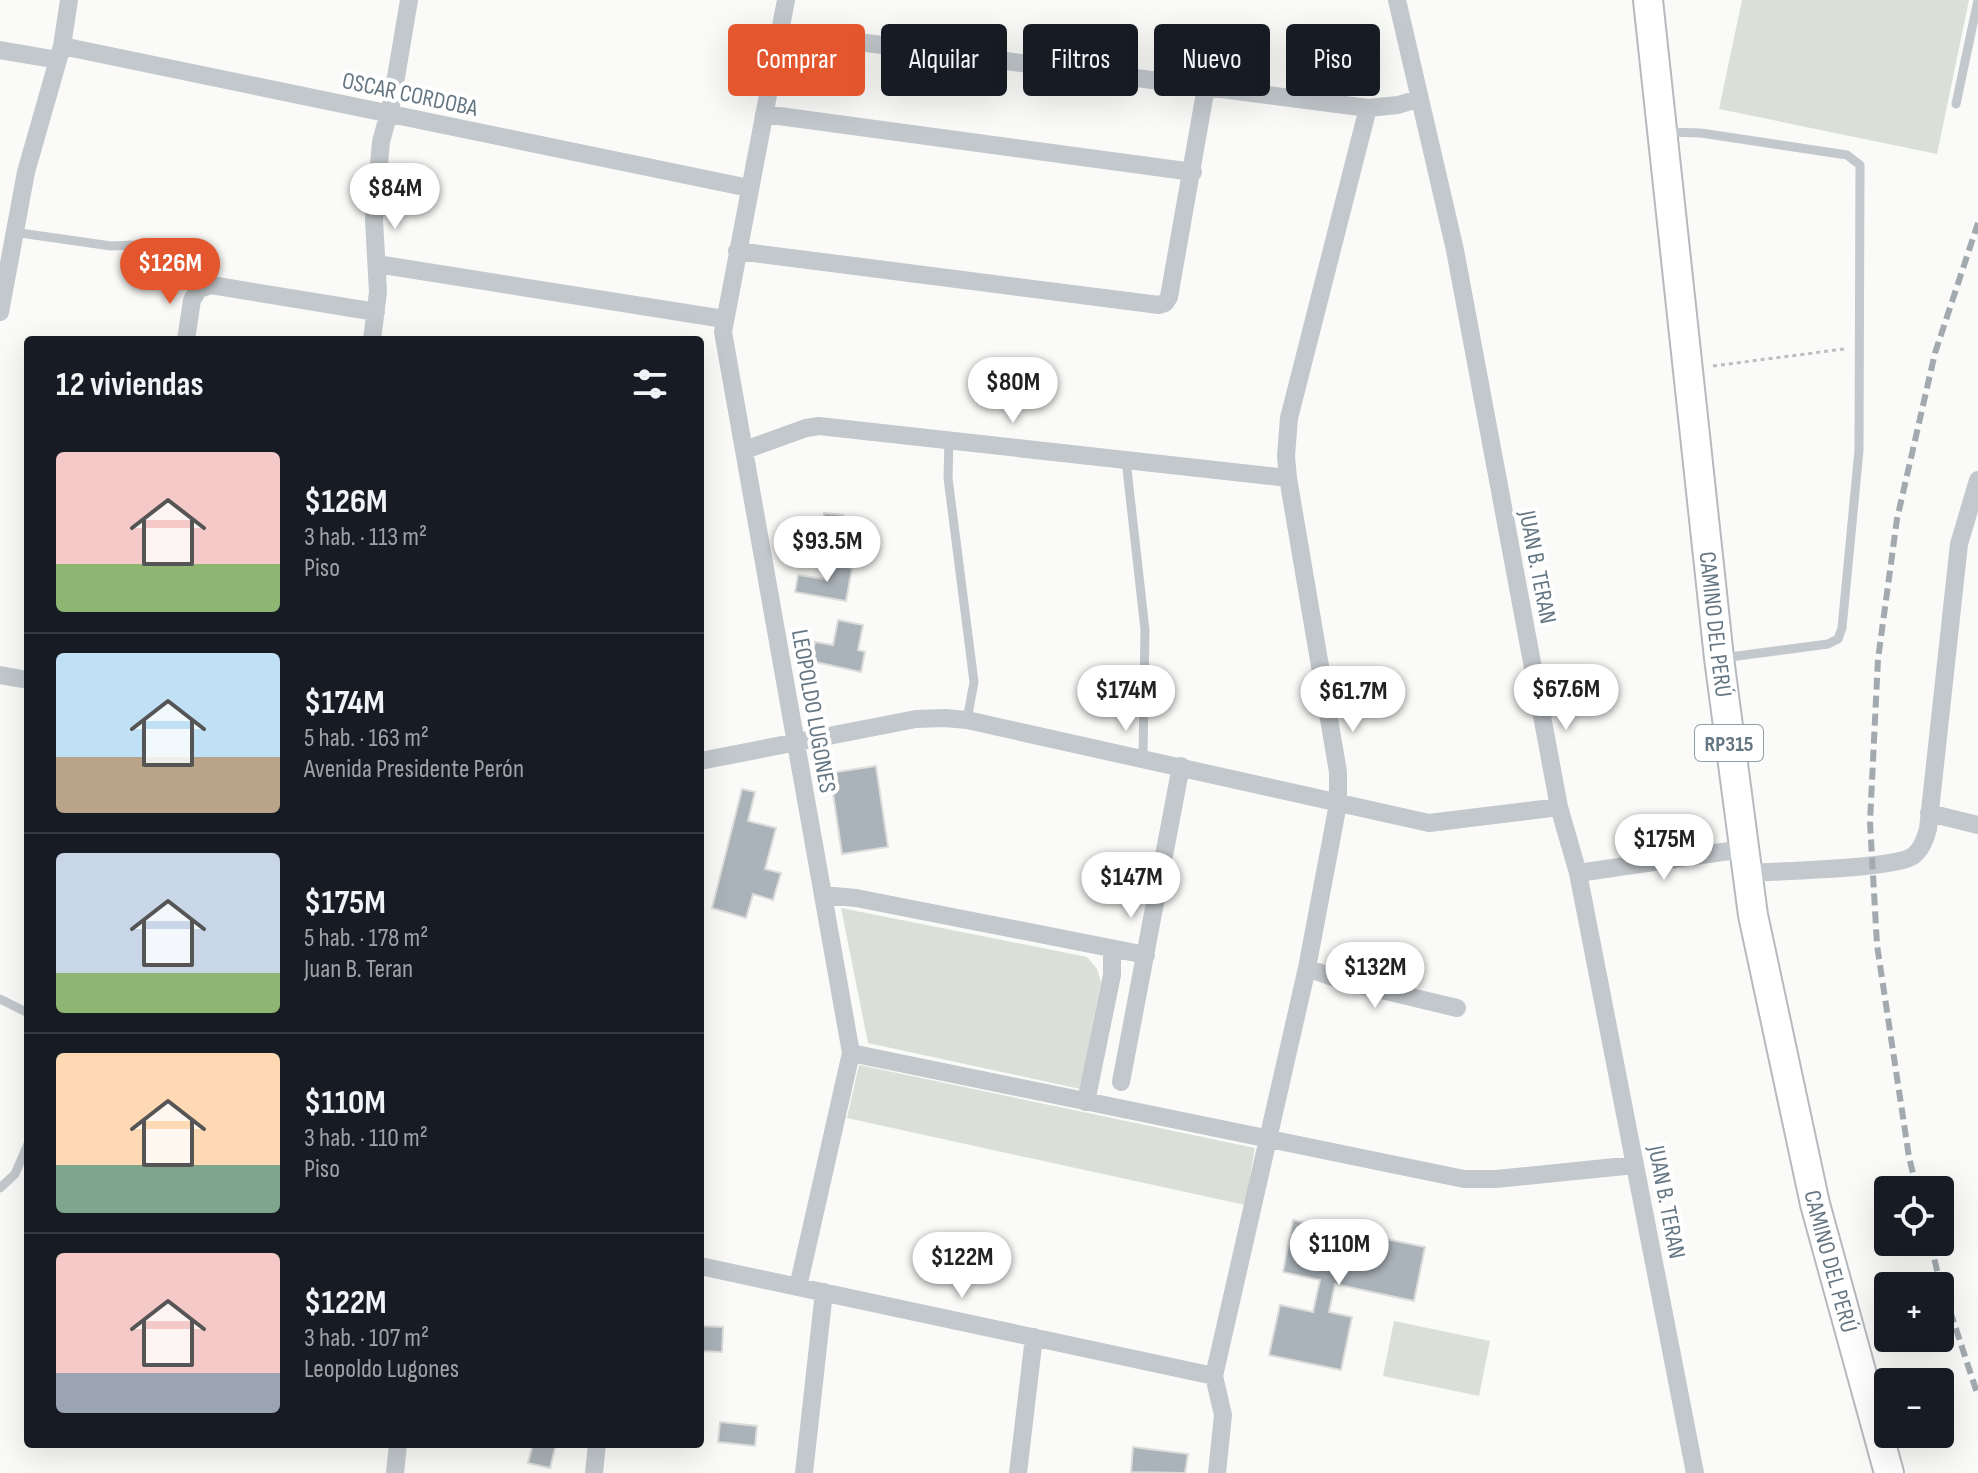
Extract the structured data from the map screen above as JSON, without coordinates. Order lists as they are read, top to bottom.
{
  "streets": {
    "main road": ["CAMINO DEL PERÚ", "RP315"],
    "street": ["OSCAR CORDOBA", "JUAN B. TERAN", "LEOPOLDO LUGONES"]
  },
  "crossings": [
    ["OSCAR CORDOBA", "LEOPOLDO LUGONES"]
  ],
  "page": {
    "chip": [
      "Comprar",
      "Alquilar",
      "Filtros",
      "Nuevo",
      "Piso"
    ],
    "price": [
      "$84M",
      "$126M",
      "$80M",
      "$93.5M",
      "$67.6M",
      "$174M",
      "$61.7M",
      "$175M",
      "$147M",
      "$132M",
      "$110M",
      "$122M"
    ],
    "heading": "12 viviendas",
    "list": [
      {
        "name": "$126M",
        "note": "3 hab. · 113 m² · Piso"
      },
      {
        "name": "$174M",
        "note": "5 hab. · 163 m² · Avenida Presidente Perón"
      },
      {
        "name": "$175M",
        "note": "5 hab. · 178 m² · Juan B. Teran"
      },
      {
        "name": "$110M",
        "note": "3 hab. · 110 m² · Piso"
      },
      {
        "name": "$122M",
        "note": "3 hab. · 107 m² · Leopoldo Lugones"
      }
    ],
    "map_buttons": ["+", "−"]
  }
}
